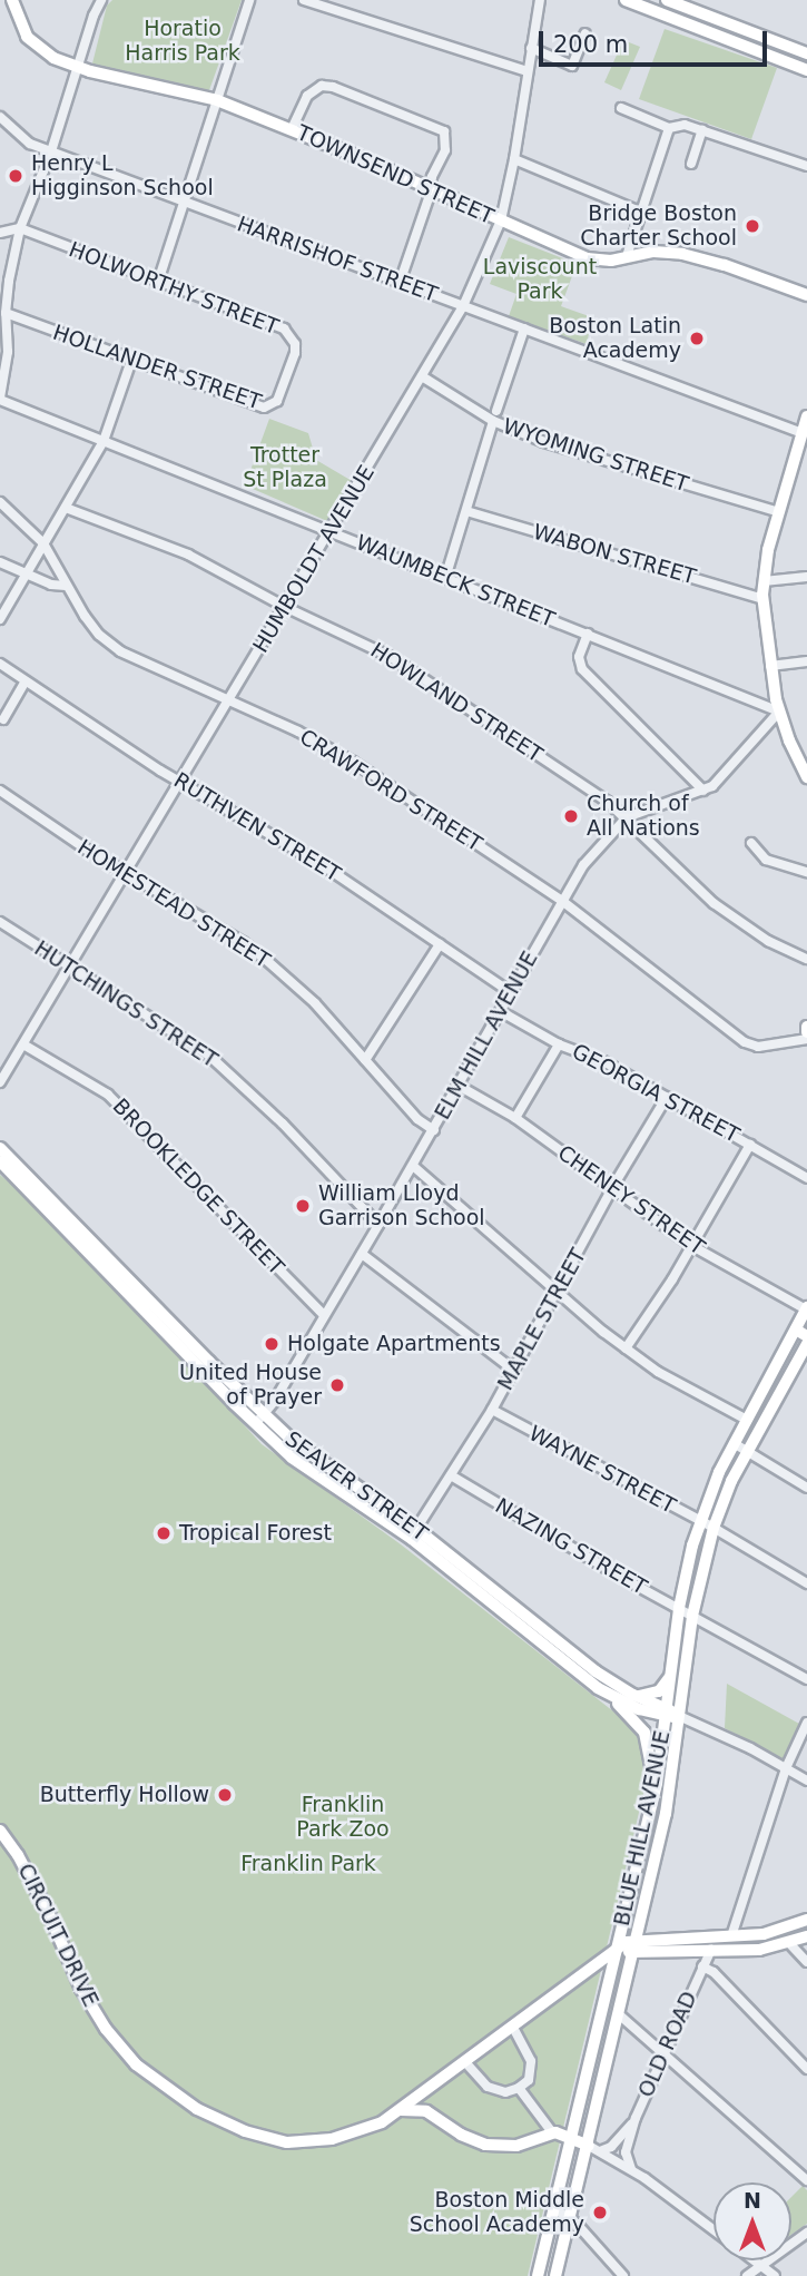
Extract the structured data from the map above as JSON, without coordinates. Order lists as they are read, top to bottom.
{
  "streets": {
    "main road": [
      "TOWNSEND STREET",
      "SEAVER STREET",
      "BLUE HILL AVENUE",
      "CIRCUIT DRIVE"
    ],
    "street": [
      "HARRISHOF STREET",
      "HOLWORTHY STREET",
      "HOLLANDER STREET",
      "WYOMING STREET",
      "WABON STREET",
      "HUMBOLDT AVENUE",
      "WAUMBECK STREET",
      "HOWLAND STREET",
      "CRAWFORD STREET",
      "RUTHVEN STREET",
      "HOMESTEAD STREET",
      "HUTCHINGS STREET",
      "ELM HILL AVENUE",
      "GEORGIA STREET",
      "BROOKLEDGE STREET",
      "CHENEY STREET",
      "MAPLE STREET",
      "WAYNE STREET",
      "NAZING STREET",
      "OLD ROAD"
    ]
  },
  "crossings": [
    ["TOWNSEND STREET", "HUMBOLDT AVENUE"],
    ["HARRISHOF STREET", "HUMBOLDT AVENUE"],
    ["HOLWORTHY STREET", "HOLLANDER STREET"],
    ["WYOMING STREET", "HUMBOLDT AVENUE"],
    ["HUMBOLDT AVENUE", "WAUMBECK STREET"],
    ["HUMBOLDT AVENUE", "HOWLAND STREET"],
    ["HUMBOLDT AVENUE", "CRAWFORD STREET"],
    ["HUMBOLDT AVENUE", "RUTHVEN STREET"],
    ["HUMBOLDT AVENUE", "HOMESTEAD STREET"],
    ["HUMBOLDT AVENUE", "HUTCHINGS STREET"],
    ["HUMBOLDT AVENUE", "BROOKLEDGE STREET"],
    ["WAUMBECK STREET", "ELM HILL AVENUE"],
    ["HOWLAND STREET", "ELM HILL AVENUE"],
    ["CRAWFORD STREET", "ELM HILL AVENUE"],
    ["RUTHVEN STREET", "ELM HILL AVENUE"],
    ["HOMESTEAD STREET", "ELM HILL AVENUE"],
    ["HUTCHINGS STREET", "ELM HILL AVENUE"],
    ["ELM HILL AVENUE", "GEORGIA STREET"],
    ["ELM HILL AVENUE", "BROOKLEDGE STREET"],
    ["ELM HILL AVENUE", "CHENEY STREET"],
    ["ELM HILL AVENUE", "SEAVER STREET"],
    ["GEORGIA STREET", "MAPLE STREET"],
    ["CHENEY STREET", "MAPLE STREET"],
    ["CHENEY STREET", "BLUE HILL AVENUE"],
    ["MAPLE STREET", "WAYNE STREET"],
    ["MAPLE STREET", "SEAVER STREET"],
    ["MAPLE STREET", "NAZING STREET"],
    ["WAYNE STREET", "BLUE HILL AVENUE"],
    ["SEAVER STREET", "BLUE HILL AVENUE"],
    ["NAZING STREET", "BLUE HILL AVENUE"],
    ["BLUE HILL AVENUE", "CIRCUIT DRIVE"],
    ["BLUE HILL AVENUE", "OLD ROAD"]
  ],
  "parks": [
    "Horatio Harris Park",
    "Laviscount Park",
    "Trotter St Plaza",
    "Franklin Park Zoo",
    "Franklin Park"
  ],
  "places": [
    "Henry L Higginson School",
    "Bridge Boston Charter School",
    "Boston Latin Academy",
    "Church of All Nations",
    "William Lloyd Garrison School",
    "Holgate Apartments",
    "United House of Prayer",
    "Tropical Forest",
    "Butterfly Hollow",
    "Boston Middle School Academy"
  ],
  "scale_bar": "200 m",
  "north": "top"
}
